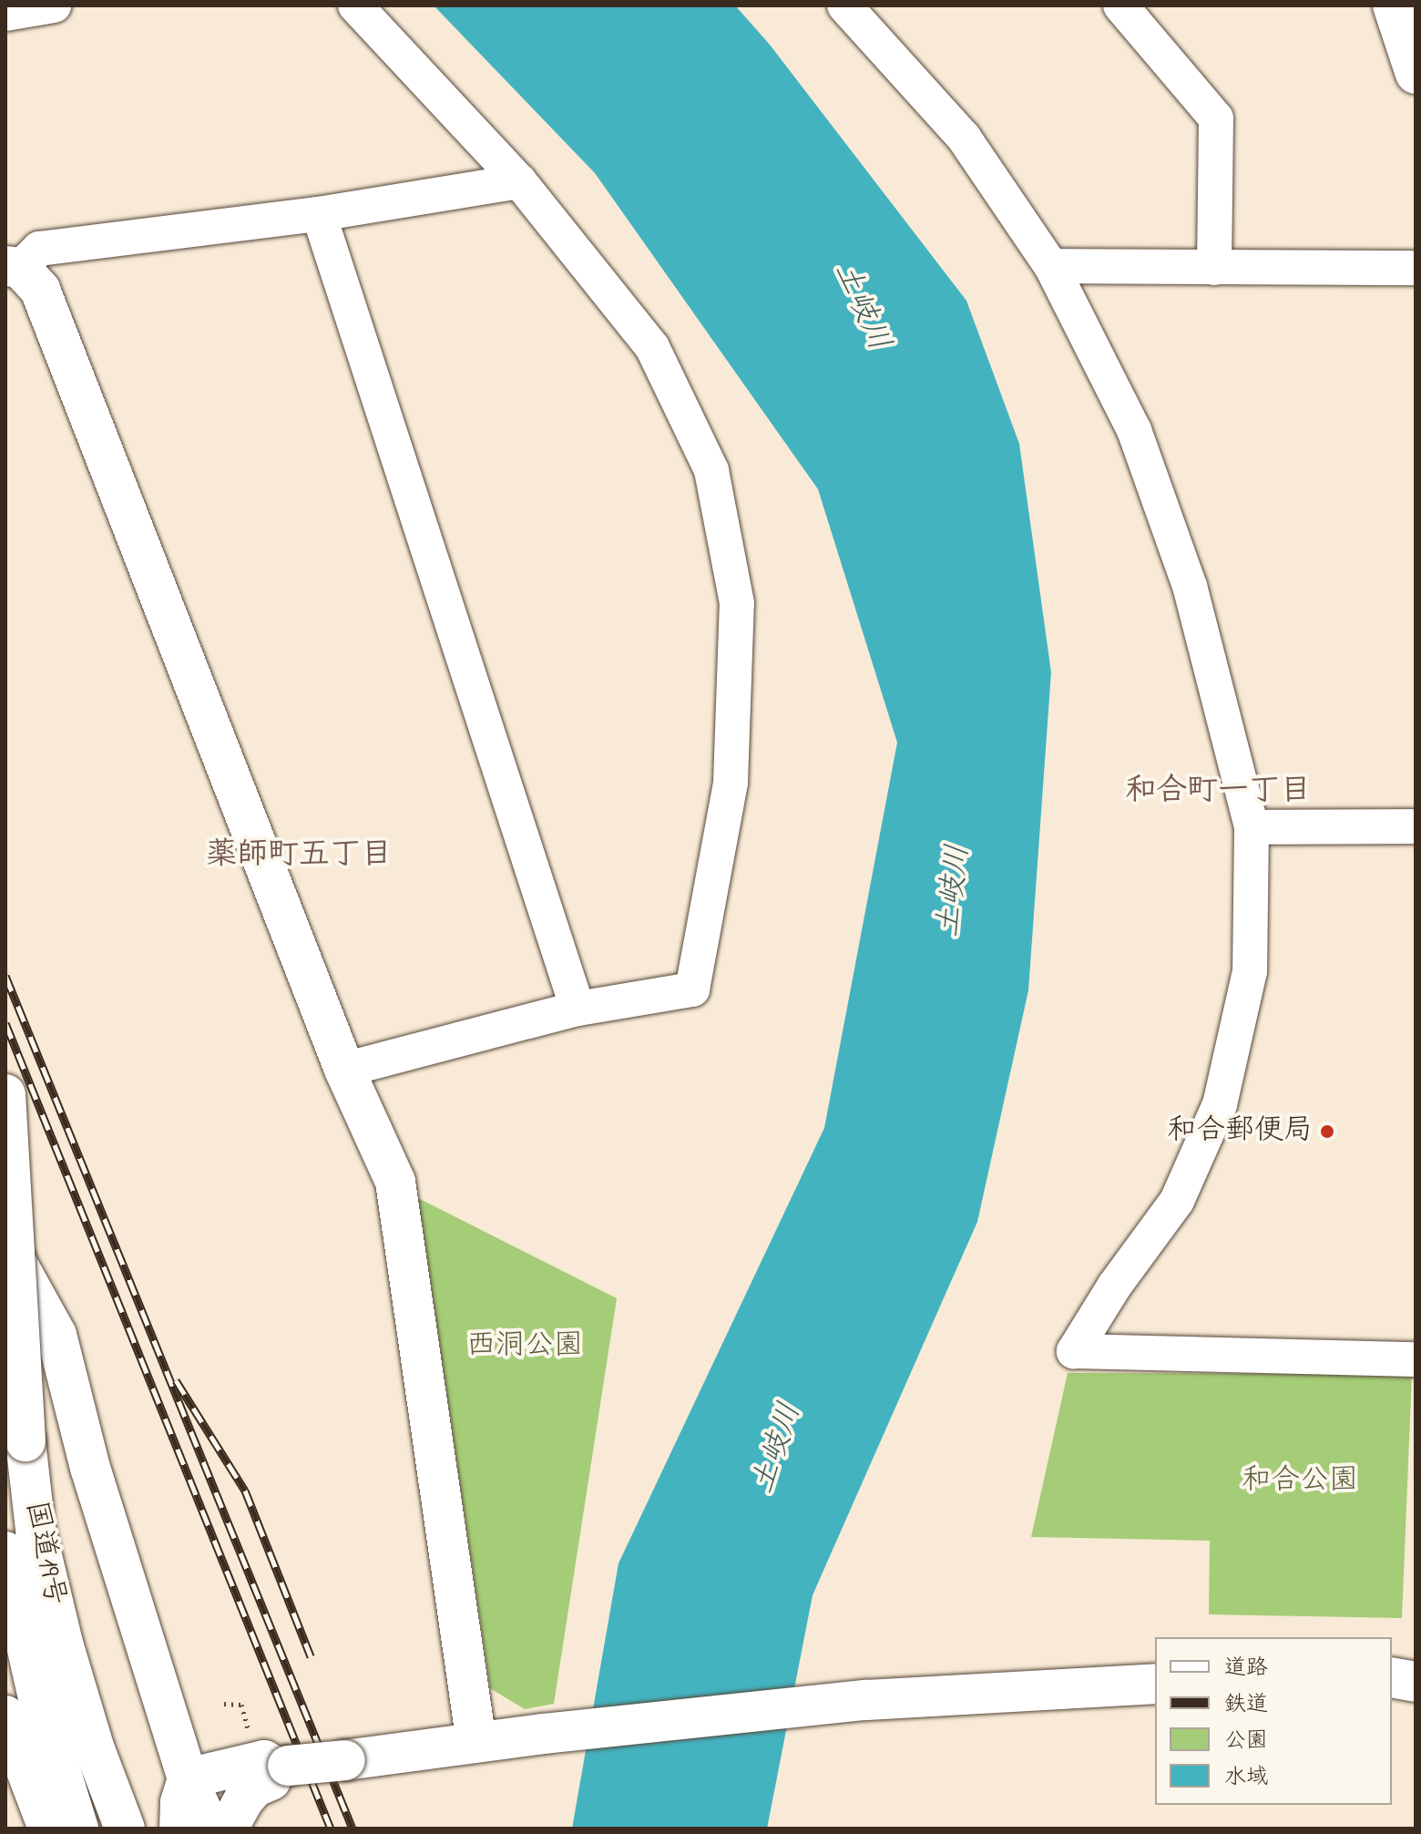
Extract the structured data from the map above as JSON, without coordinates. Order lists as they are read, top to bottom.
{
  "streets": {
    "main road": ["国道19号"]
  },
  "districts": ["和合町一丁目", "薬師町五丁目"],
  "water": ["土岐川"],
  "parks": ["西洞公園", "和合公園"],
  "places": ["和合郵便局"],
  "legend": [
    "道路",
    "鉄道",
    "公園",
    "水域"
  ]
}
